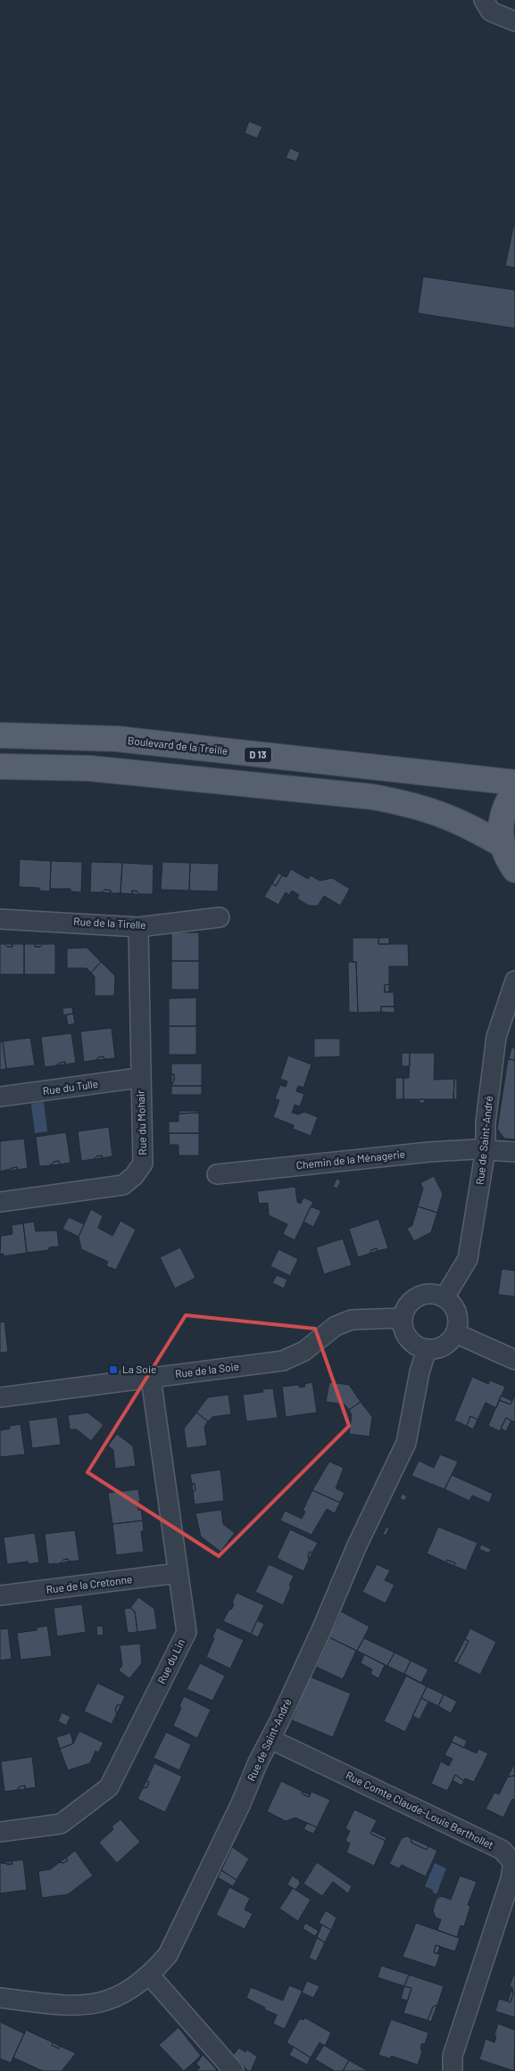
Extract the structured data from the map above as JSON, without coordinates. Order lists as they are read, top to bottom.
{
  "streets": {
    "main road": ["Boulevard de la Treille", "D 13"],
    "street": [
      "Rue de la Tirelle",
      "Rue du Tulle",
      "Rue du Mohair",
      "Rue de Saint-André",
      "Chemin de la Ménagerie",
      "Rue de la Soie",
      "Rue de la Cretonne",
      "Rue du Lin",
      "Rue Comte Claude-Louis Berthollet"
    ]
  },
  "crossings": [
    ["Rue de la Tirelle", "Rue du Mohair"],
    ["Rue du Tulle", "Rue du Mohair"],
    ["Rue de Saint-André", "Chemin de la Ménagerie"],
    ["Rue de Saint-André", "Rue de la Soie"],
    ["Rue de Saint-André", "Rue Comte Claude-Louis Berthollet"],
    ["Rue de la Soie", "Rue du Lin"],
    ["Rue de la Cretonne", "Rue du Lin"]
  ],
  "places": {
    "transit": ["La Soie"]
  }
}
